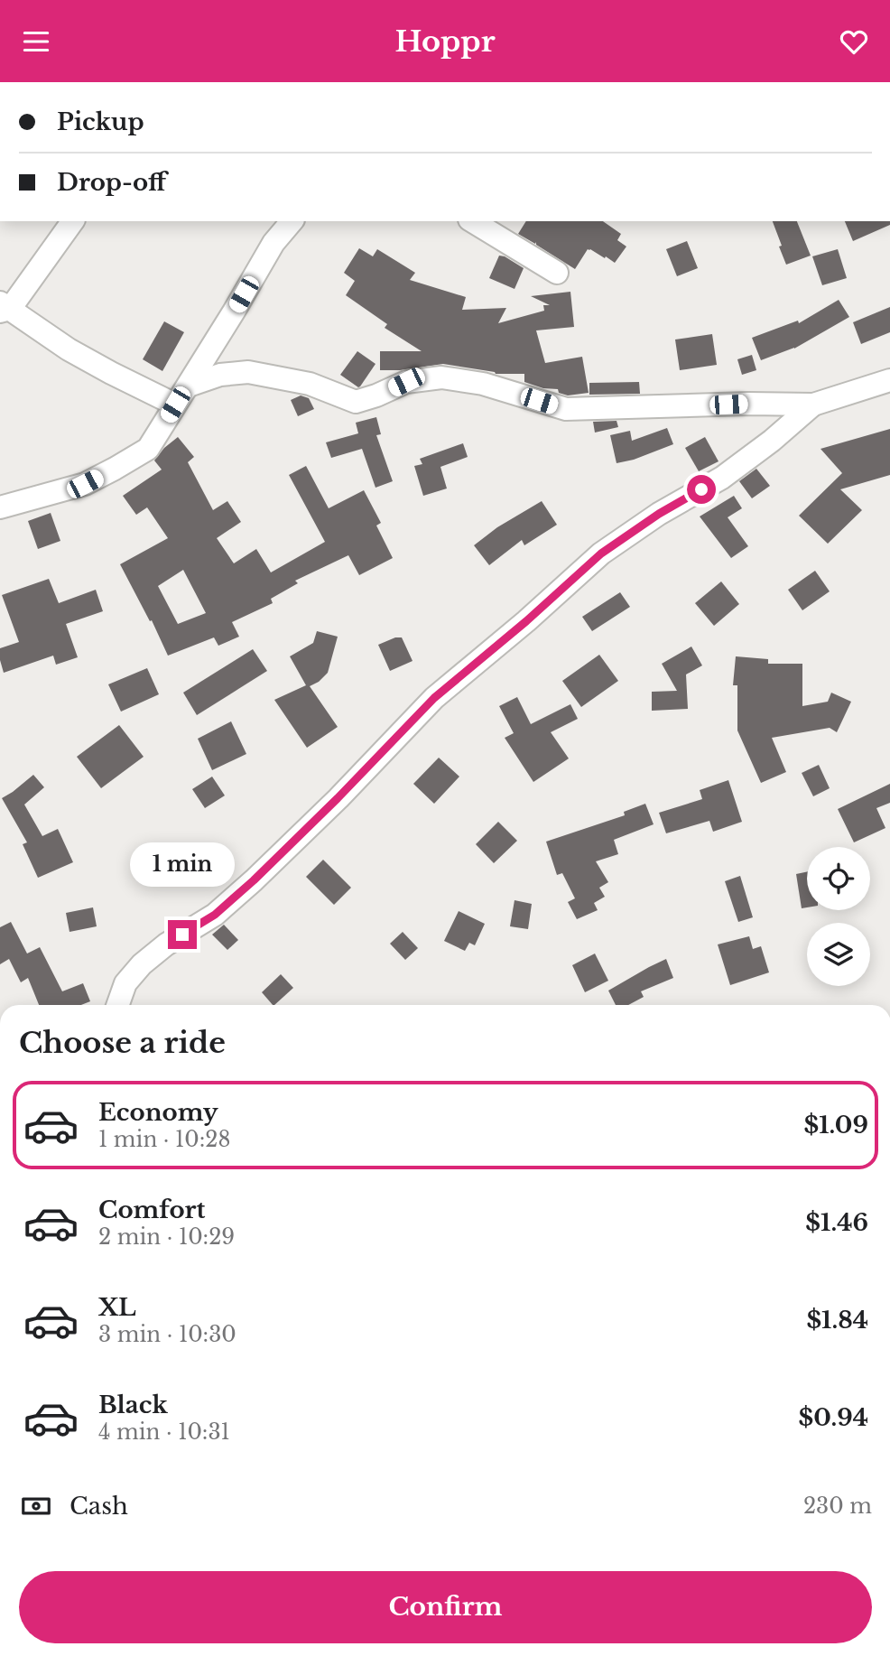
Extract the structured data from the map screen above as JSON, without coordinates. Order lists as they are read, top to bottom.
{
  "page": {
    "header": "Hoppr",
    "banner": ["Pickup", "Drop-off"],
    "bubble": "1 min",
    "heading": "Choose a ride",
    "list": [
      {
        "name": "Economy",
        "note": "1 min · 10:28",
        "value": "$1.09"
      },
      {
        "name": "Comfort",
        "note": "2 min · 10:29",
        "value": "$1.46"
      },
      {
        "name": "XL",
        "note": "3 min · 10:30",
        "value": "$1.84"
      },
      {
        "name": "Black",
        "note": "4 min · 10:31",
        "value": "$0.94"
      }
    ],
    "pay": ["Cash", "230 m"],
    "buttons": "Confirm"
  }
}
